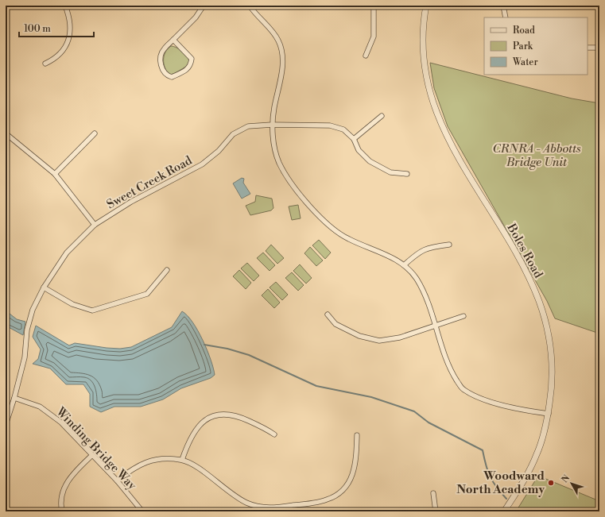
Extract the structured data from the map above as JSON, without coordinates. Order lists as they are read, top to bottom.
{
  "streets": {
    "street": ["Sweet Creek Road", "Boles Road", "Winding Bridge Way"]
  },
  "crossings": [
    ["Sweet Creek Road", "Winding Bridge Way"]
  ],
  "parks": ["CRNRA - Abbotts Bridge Unit"],
  "places": ["Woodward North Academy"],
  "legend": ["Road", "Park", "Water"],
  "scale_bar": "100 m",
  "north": "top left"
}
